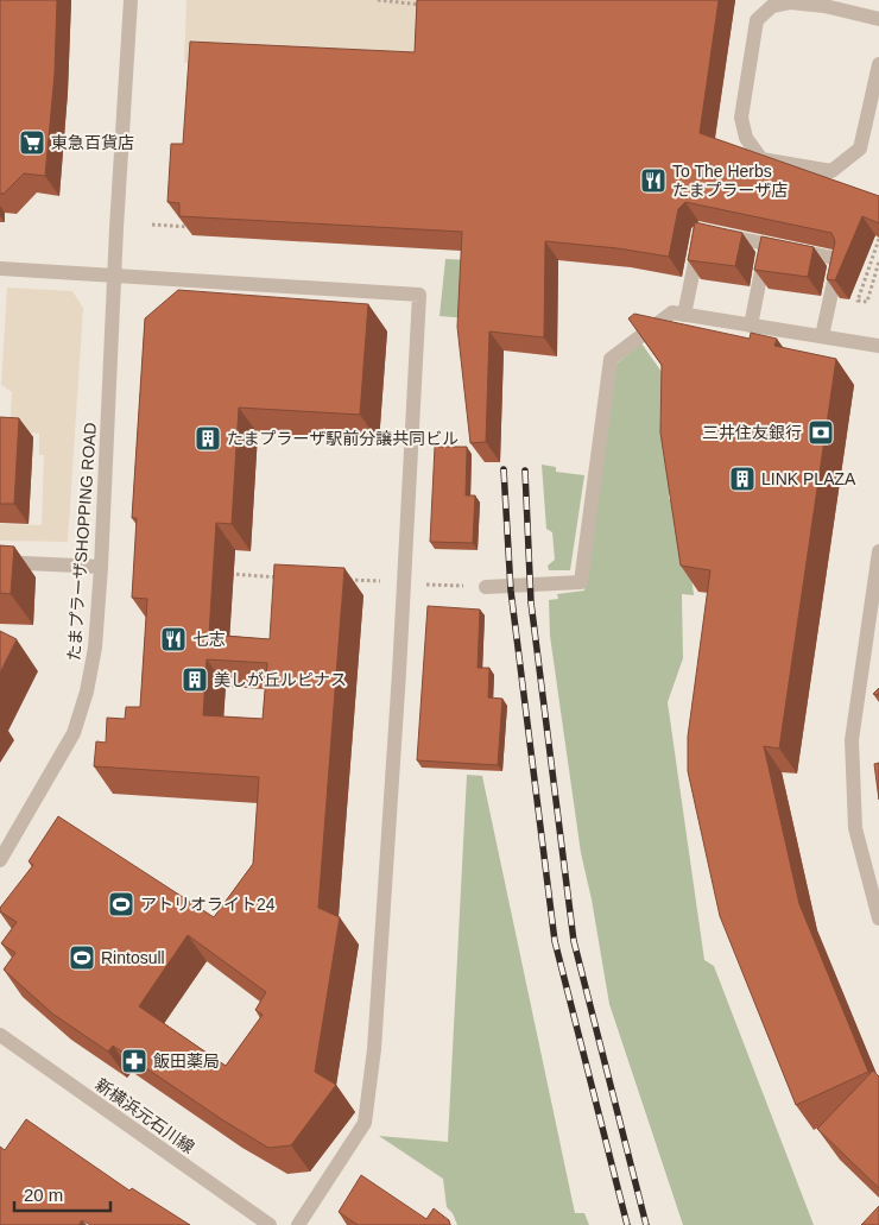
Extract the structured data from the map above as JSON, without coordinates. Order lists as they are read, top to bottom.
{
  "streets": {
    "street": ["たまプラーザSHOPPING ROAD", "新横浜元石川線"]
  },
  "places": {
    "supermarket": ["東急百貨店"],
    "restaurant": ["To The Herbs たまプラーザ店", "七志"],
    "bank": ["三井住友銀行"],
    "building": ["たまプラーザ駅前分譲共同ビル", "LINK PLAZA", "美しが丘ルピナス"],
    "sports": ["アトリオライト24", "Rintosull"],
    "pharmacy": ["飯田薬局"]
  },
  "scale_bar": "20 m"
}
